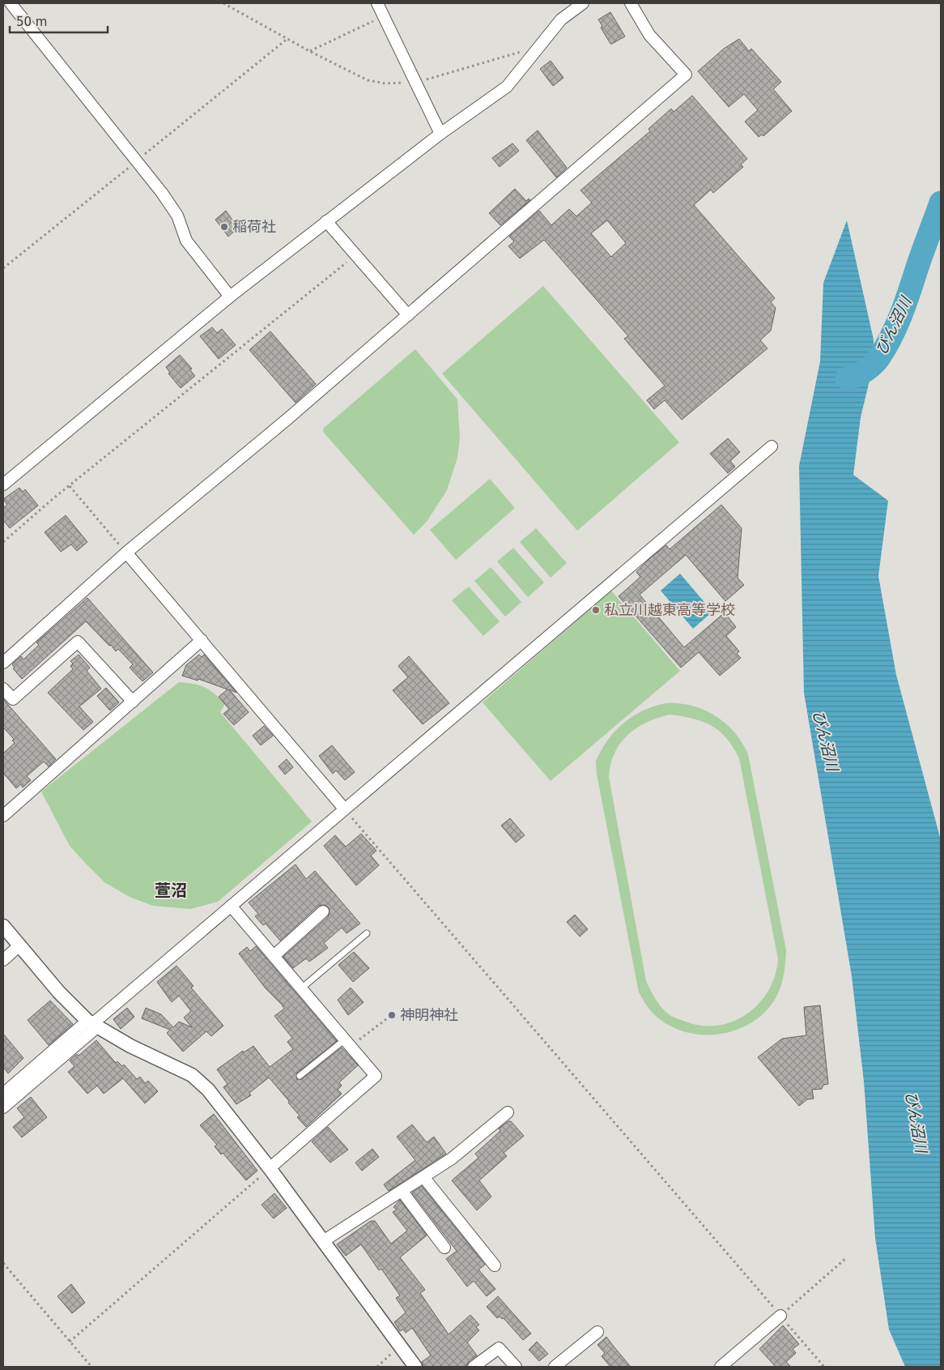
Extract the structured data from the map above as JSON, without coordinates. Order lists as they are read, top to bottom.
{
  "districts": ["萱沼"],
  "water": ["びん沼川"],
  "places": ["稲荷社", "私立川越東高等学校", "神明神社"],
  "scale_bar": "50 m"
}
